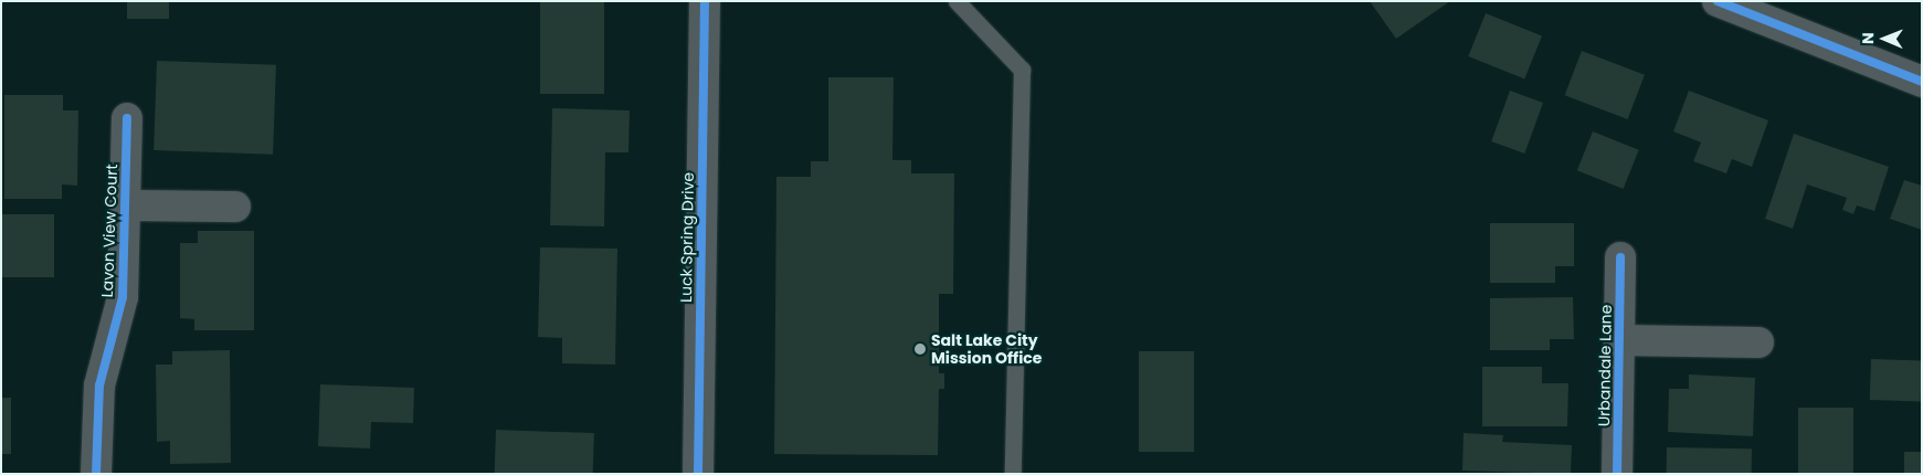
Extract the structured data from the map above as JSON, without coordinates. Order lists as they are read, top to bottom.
{
  "streets": {
    "street": ["Lavon View Court", "Luck Spring Drive", "Urbandale Lane"]
  },
  "places": ["Salt Lake City Mission Office"],
  "north": "left"
}
